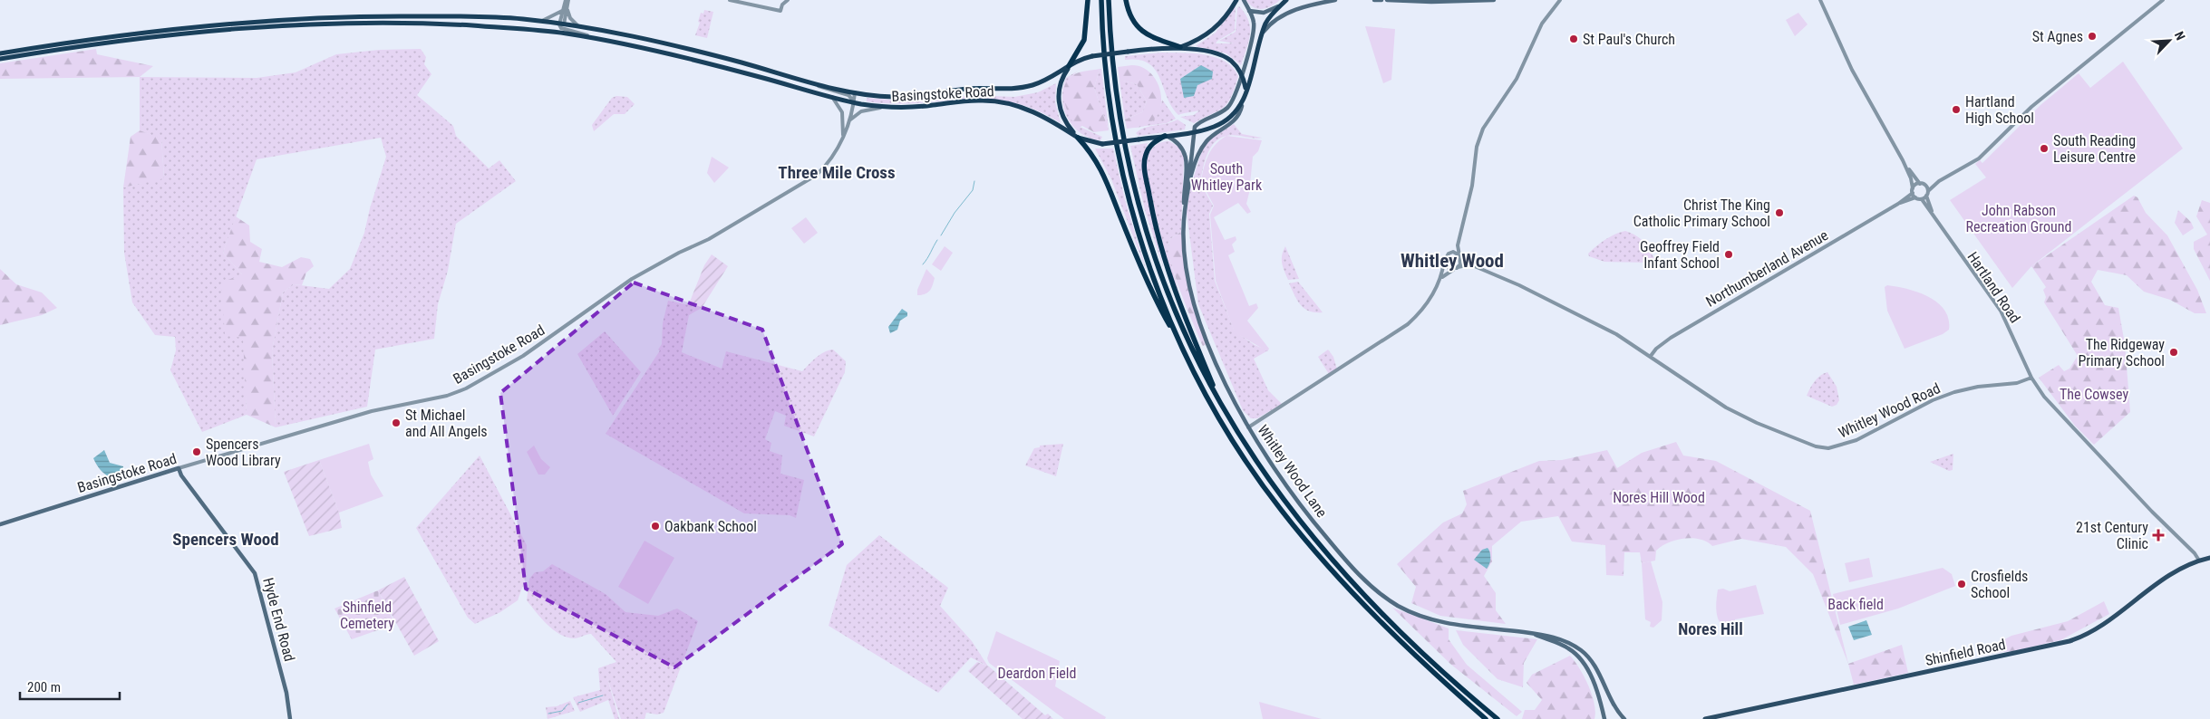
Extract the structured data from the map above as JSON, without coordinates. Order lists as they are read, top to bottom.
{
  "streets": {
    "highway": ["Basingstoke Road"],
    "main road": ["Whitley Wood Lane", "Hyde End Road", "Shinfield Road"],
    "street": ["Northumberland Avenue", "Hartland Road", "Whitley Wood Road"]
  },
  "crossings": [
    ["Basingstoke Road", "Hyde End Road"],
    ["Northumberland Avenue", "Hartland Road"],
    ["Northumberland Avenue", "Whitley Wood Road"],
    ["Hartland Road", "Whitley Wood Road"],
    ["Whitley Wood Road", "Whitley Wood Lane"]
  ],
  "districts": [
    "Three Mile Cross",
    "Whitley Wood",
    "Spencers Wood",
    "Nores Hill"
  ],
  "parks": [
    "South Whitley Park",
    "John Rabson Recreation Ground",
    "The Cowsey",
    "Nores Hill Wood",
    "Back field",
    "Shinfield Cemetery",
    "Deardon Field"
  ],
  "places": {
    "other": [
      "St Agnes",
      "St Paul's Church",
      "Hartland High School",
      "South Reading Leisure Centre",
      "Christ The King Catholic Primary School",
      "Geoffrey Field Infant School",
      "The Ridgeway Primary School",
      "St Michael and All Angels",
      "Spencers Wood Library",
      "Oakbank School",
      "Crosfields School"
    ],
    "health": ["21st Century Clinic"]
  },
  "scale_bar": "200 m",
  "north": "top right"
}
